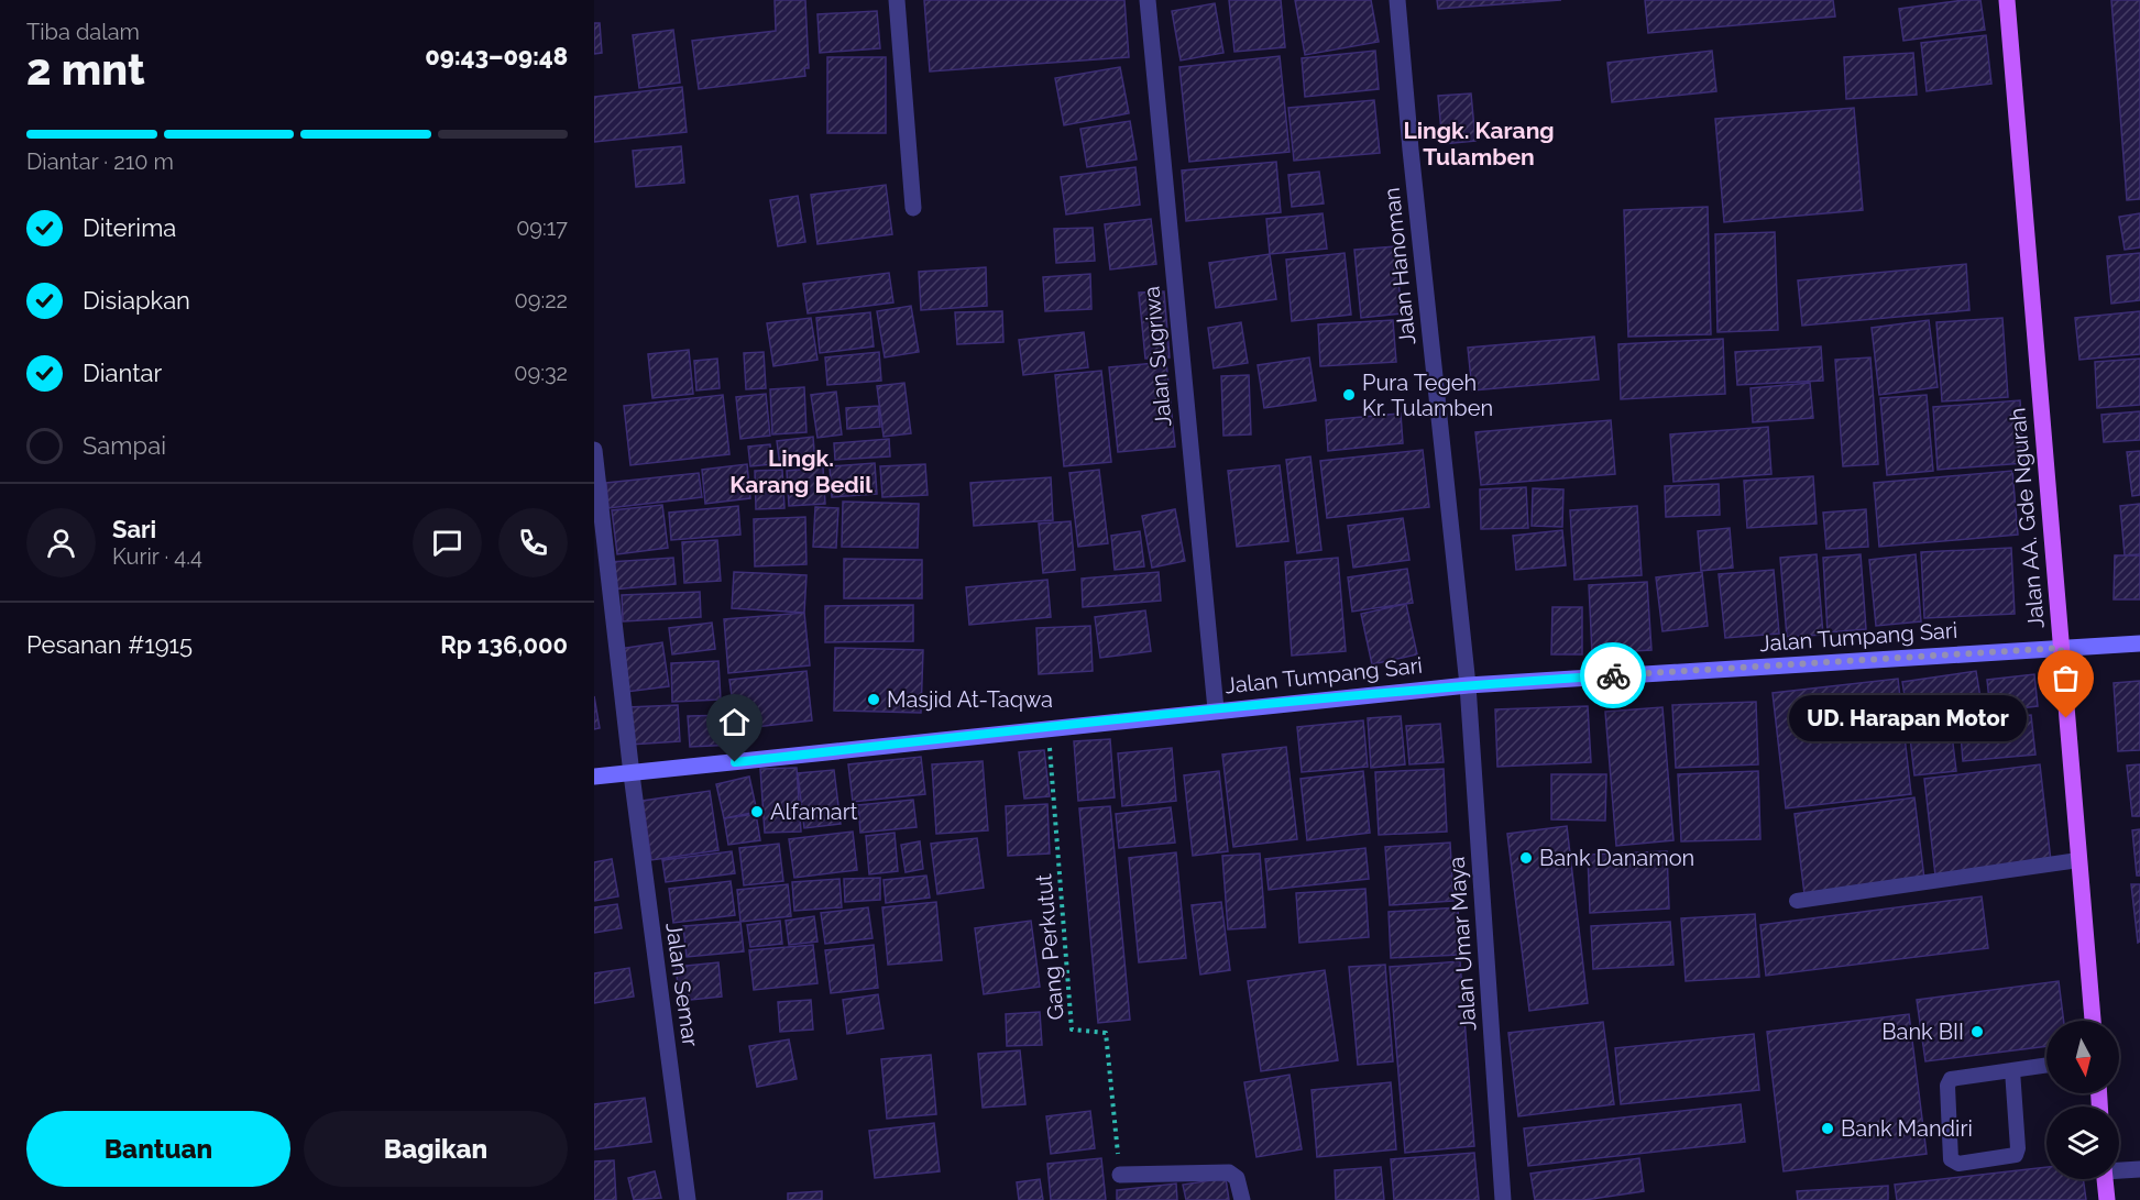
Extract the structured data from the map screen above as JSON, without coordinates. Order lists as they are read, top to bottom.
{
  "streets": {
    "main road": ["Jalan AA. Gde Ngurah", "Jalan Tumpang Sari"],
    "street": [
      "Jalan Hanoman",
      "Jalan Sugriwa",
      "Jalan Umar Maya",
      "Jalan Semar"
    ],
    "path": ["Gang Perkutut"]
  },
  "crossings": [
    ["Jalan Hanoman", "Jalan Tumpang Sari"],
    ["Jalan Hanoman", "Jalan Umar Maya"],
    ["Jalan Sugriwa", "Jalan Tumpang Sari"],
    ["Jalan AA. Gde Ngurah", "Jalan Tumpang Sari"],
    ["Jalan Tumpang Sari", "Jalan Umar Maya"],
    ["Jalan Tumpang Sari", "Gang Perkutut"],
    ["Jalan Tumpang Sari", "Jalan Semar"]
  ],
  "districts": ["Lingk. Karang Tulamben", "Lingk. Karang Bedil"],
  "places": [
    "Pura Tegeh Kr. Tulamben",
    "Masjid At-Taqwa",
    "UD. Harapan Motor",
    "Alfamart",
    "Bank Danamon",
    "Bank BII",
    "Bank Mandiri"
  ],
  "north": "bottom",
  "page": {
    "heading": ["2 mnt", "Tiba dalam", "09:43–09:48"],
    "panel": [
      "Sari",
      "Kurir · 4.4",
      "Pesanan #1915",
      "Rp 136,000"
    ],
    "bar": "Diantar · 210 m",
    "list": [
      ["Diterima", "09:17"],
      ["Disiapkan", "09:22"],
      ["Diantar", "09:32"],
      "Sampai"
    ],
    "bubble": "UD. Harapan Motor",
    "buttons": ["Bantuan", "Bagikan"]
  }
}
